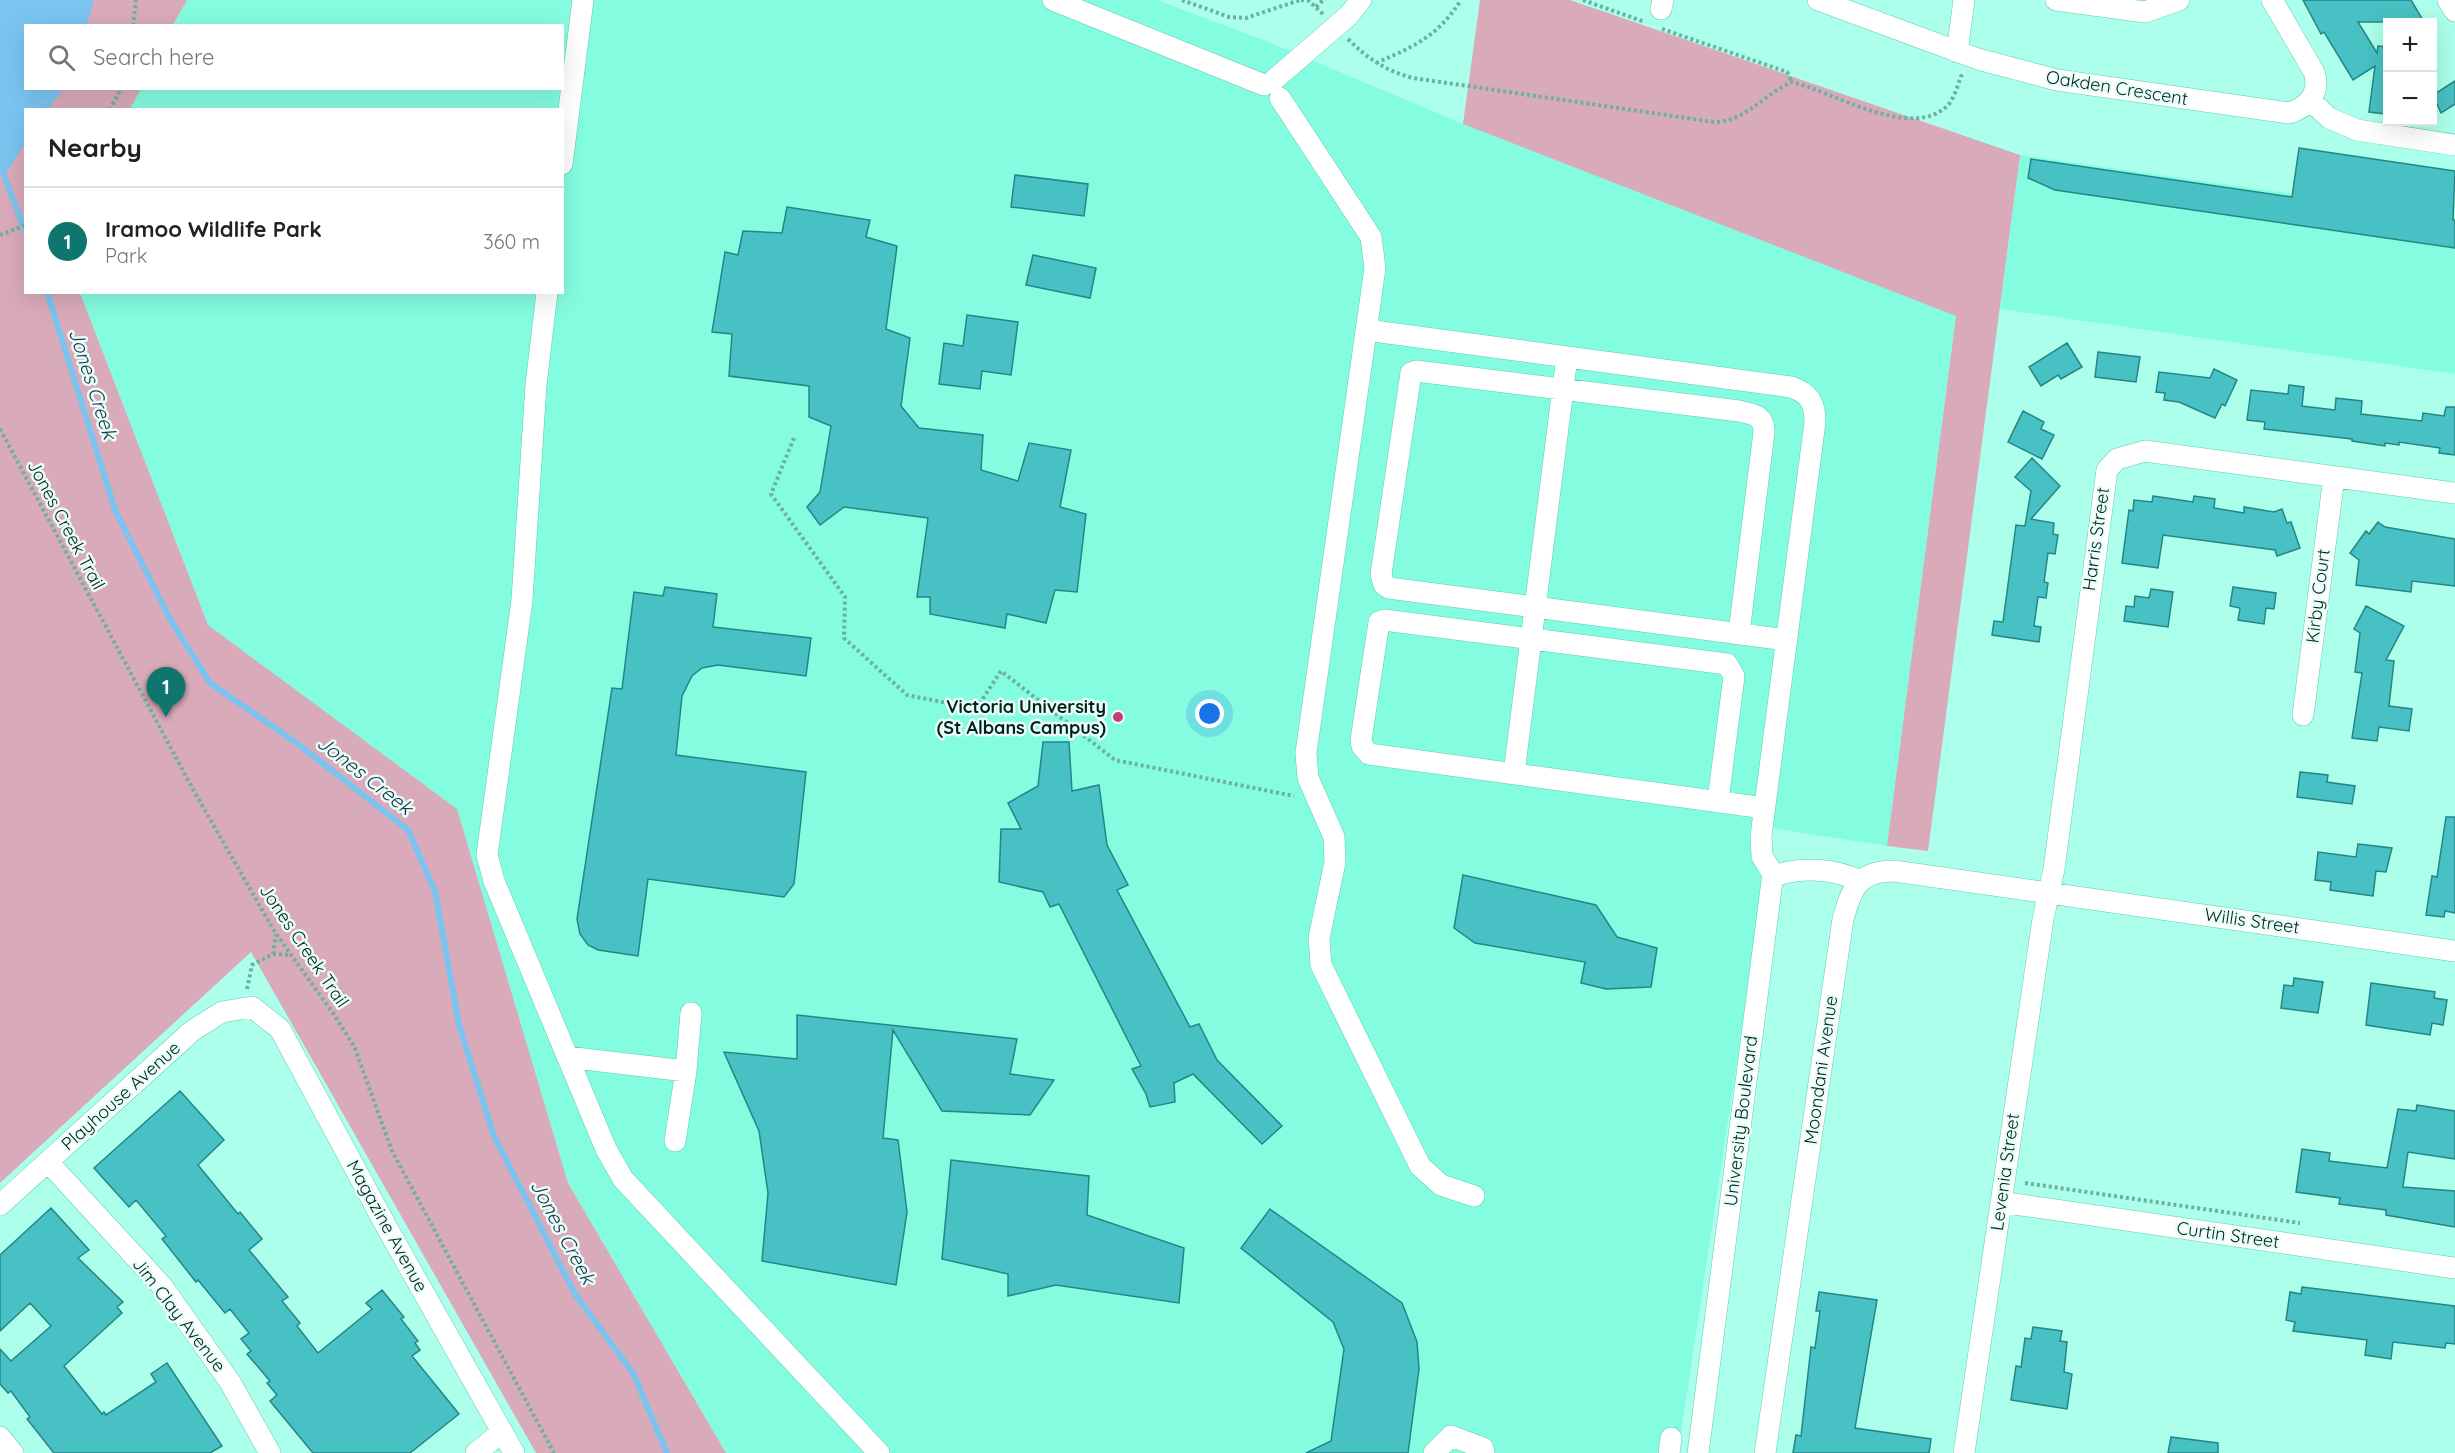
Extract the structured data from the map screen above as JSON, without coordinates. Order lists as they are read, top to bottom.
{
  "streets": {
    "street": [
      "Oakden Crescent",
      "Harris Street",
      "Kirby Court",
      "Willis Street",
      "Moondani Avenue",
      "Playhouse Avenue",
      "University Boulevard",
      "Levenia Street",
      "Magazine Avenue",
      "Curtin Street",
      "Jim Clay Avenue"
    ],
    "path": ["Jones Creek Trail"]
  },
  "crossings": [
    ["Harris Street", "Kirby Court"],
    ["Harris Street", "Willis Street"],
    ["Harris Street", "Levenia Street"],
    ["Willis Street", "Levenia Street"],
    ["Playhouse Avenue", "Magazine Avenue"],
    ["Playhouse Avenue", "Jim Clay Avenue"],
    ["Levenia Street", "Curtin Street"]
  ],
  "water": ["Jones Creek"],
  "places": ["Victoria University (St Albans Campus)"],
  "page": {
    "map_buttons": ["+", "−"],
    "search": "Search here",
    "heading": "Nearby",
    "list": [
      {
        "mark": "1",
        "name": "Iramoo Wildlife Park",
        "note": "Park",
        "value": "360 m"
      }
    ],
    "pins": "1"
  }
}
